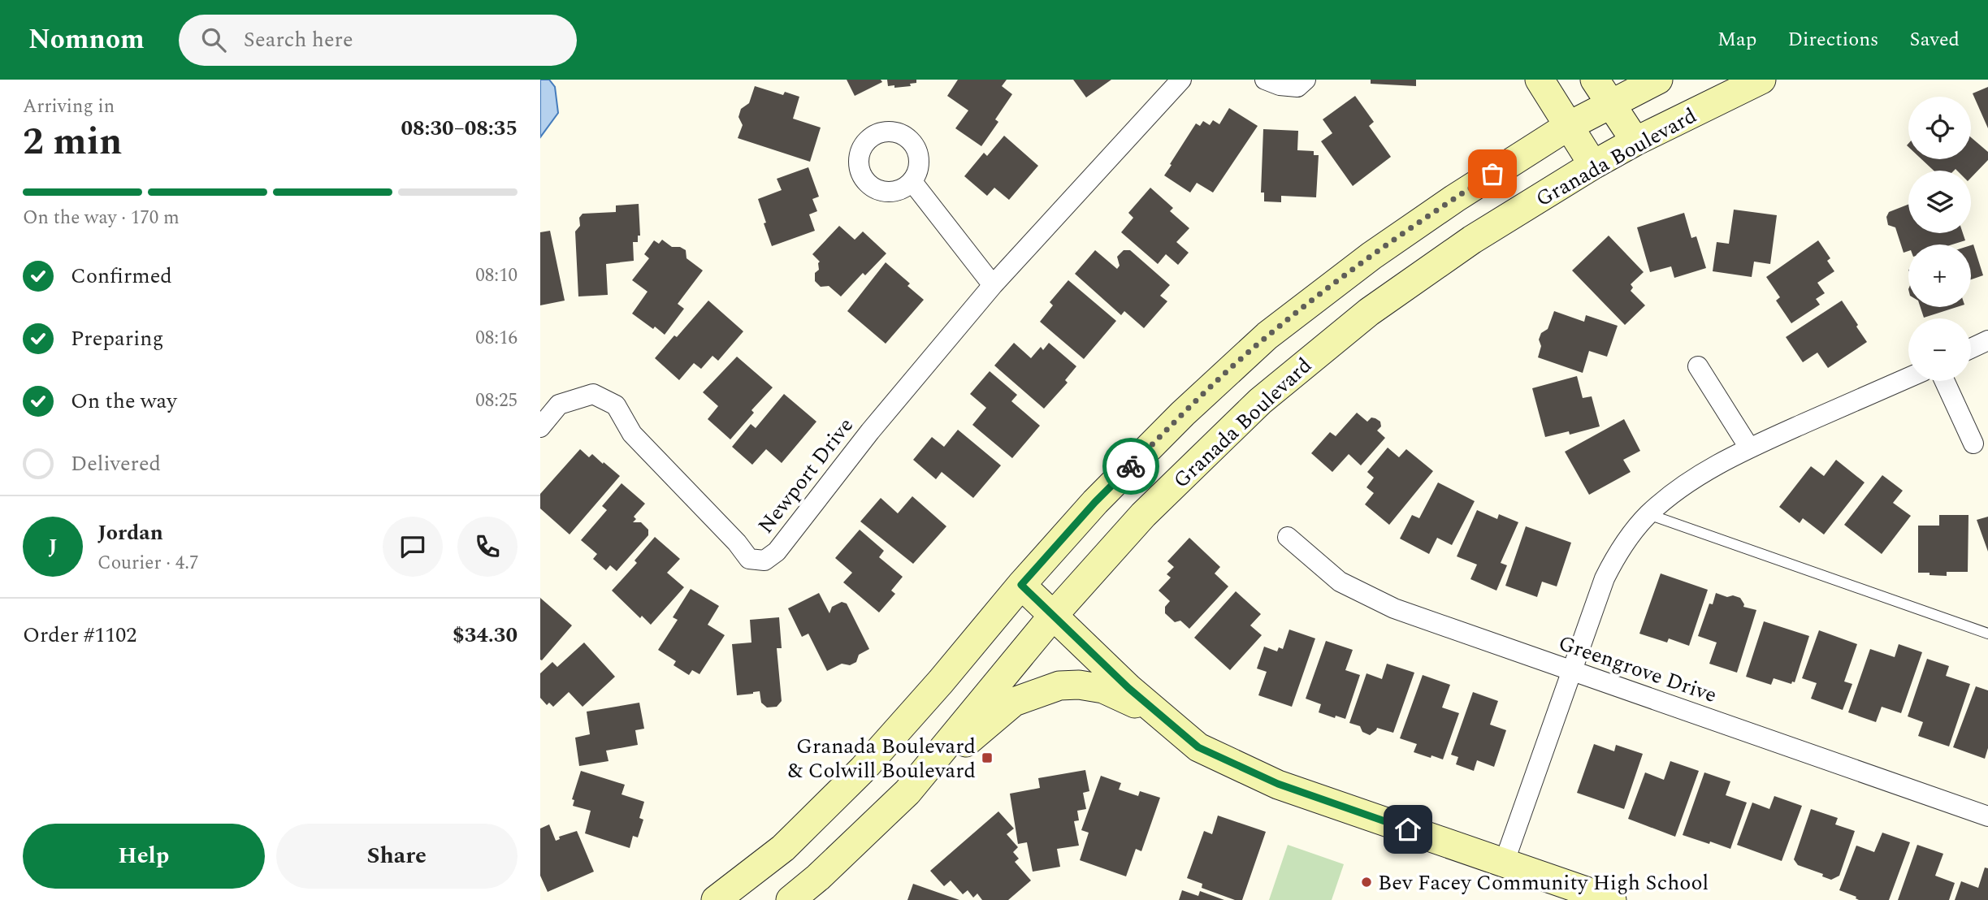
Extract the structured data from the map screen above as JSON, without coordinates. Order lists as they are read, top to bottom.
{
  "streets": {
    "main road": ["Granada Boulevard"],
    "street": ["Newport Drive", "Greengrove Drive"]
  },
  "places": {
    "transit": ["Granada Boulevard & Colwill Boulevard"],
    "other": ["Bev Facey Community High School"]
  },
  "page": {
    "header": "Nomnom",
    "search": "Search here",
    "nav": ["Map", "Directions", "Saved"],
    "heading": ["2 min", "Arriving in", "08:30–08:35"],
    "panel": [
      "Jordan",
      "Courier · 4.7",
      "Order #1102",
      "$34.30"
    ],
    "map_buttons": ["+", "−"],
    "bar": "On the way · 170 m",
    "list": [
      ["Confirmed", "08:10"],
      ["Preparing", "08:16"],
      ["On the way", "08:25"],
      "Delivered"
    ],
    "round": "J",
    "buttons": ["Help", "Share"]
  }
}
